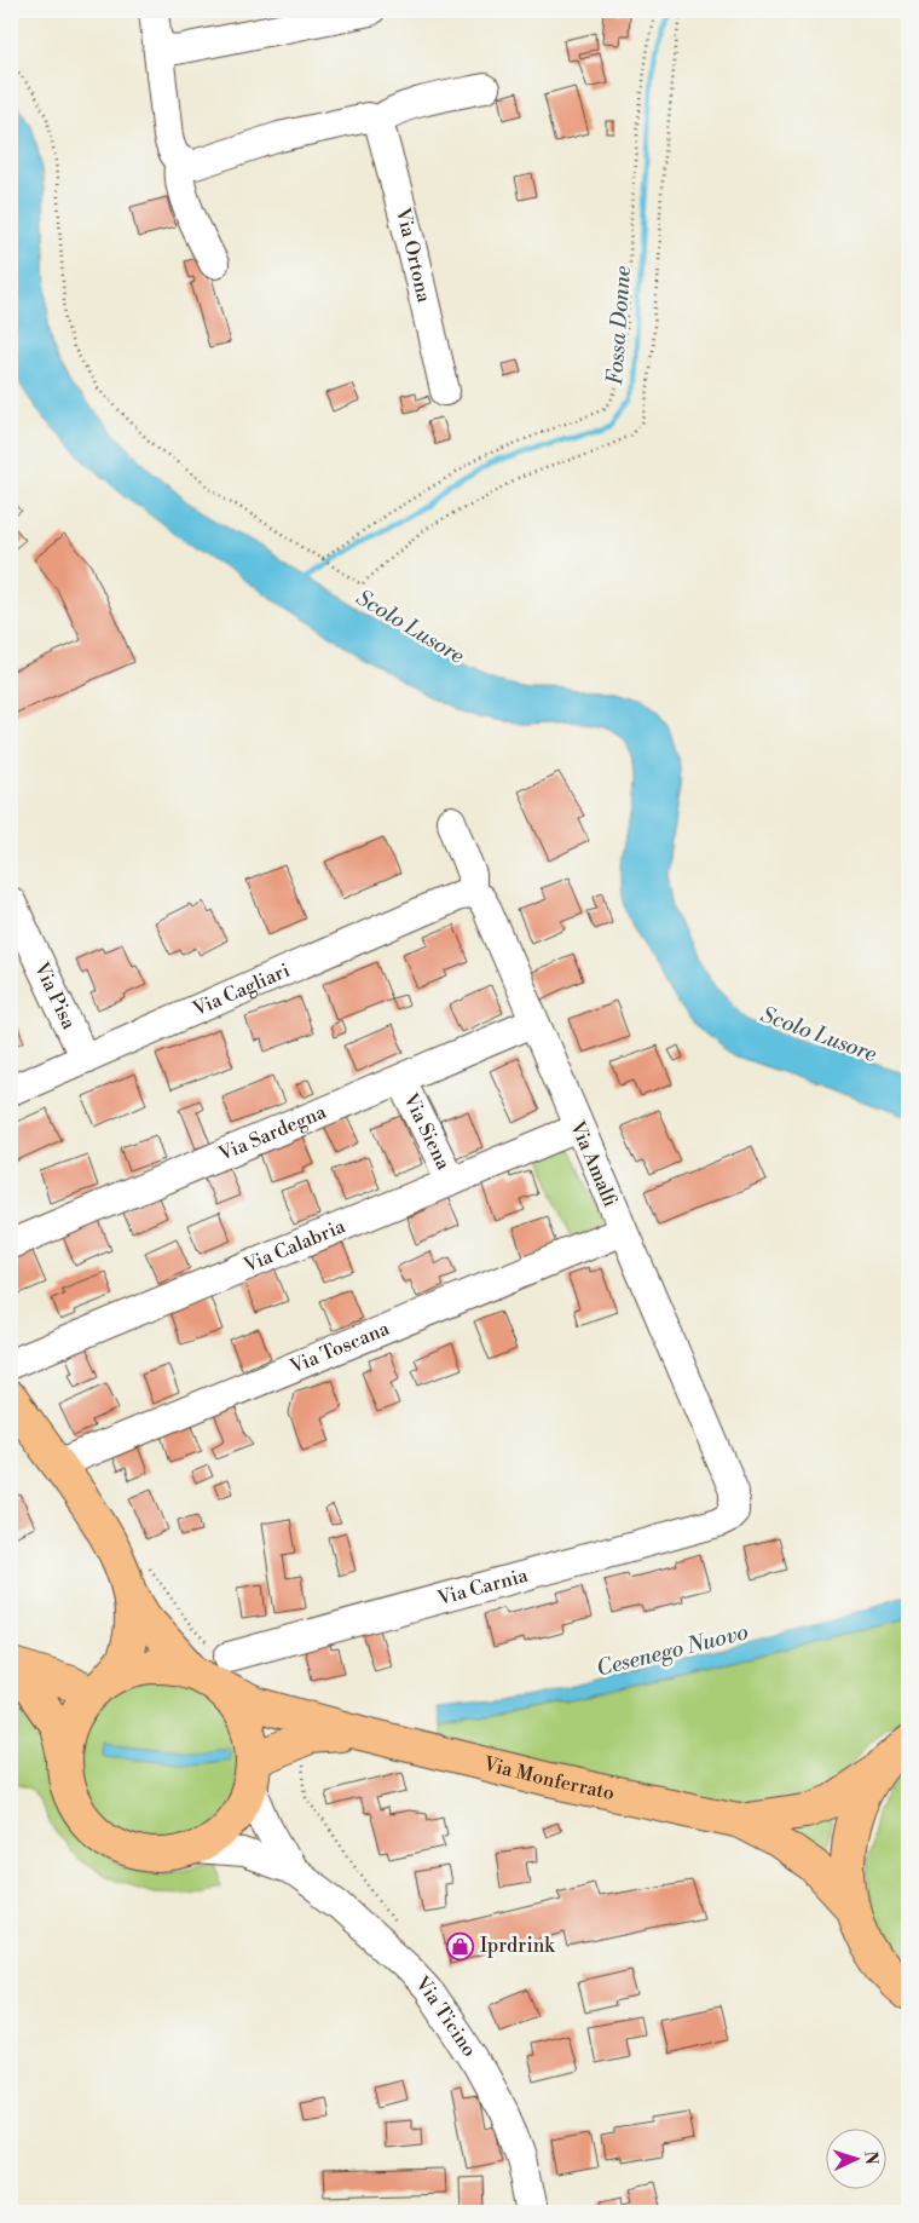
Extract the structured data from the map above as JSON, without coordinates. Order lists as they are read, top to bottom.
{
  "streets": {
    "main road": ["Via Monferrato"],
    "street": [
      "Via Ortona",
      "Via Cagliari",
      "Via Pisa",
      "Via Siena",
      "Via Sardegna",
      "Via Amalfi",
      "Via Calabria",
      "Via Toscana",
      "Via Carnia",
      "Via Ticino"
    ]
  },
  "crossings": [
    ["Via Cagliari", "Via Pisa"],
    ["Via Cagliari", "Via Amalfi"],
    ["Via Siena", "Via Sardegna"],
    ["Via Siena", "Via Calabria"],
    ["Via Sardegna", "Via Amalfi"],
    ["Via Amalfi", "Via Calabria"],
    ["Via Amalfi", "Via Toscana"],
    ["Via Amalfi", "Via Carnia"],
    ["Via Carnia", "Via Monferrato"],
    ["Via Carnia", "Via Ticino"],
    ["Via Monferrato", "Via Ticino"]
  ],
  "water": ["Fossa Donne", "Scolo Lusore", "Cesenego Nuovo"],
  "places": {
    "shop": ["Iprdrink"]
  },
  "north": "right"
}
